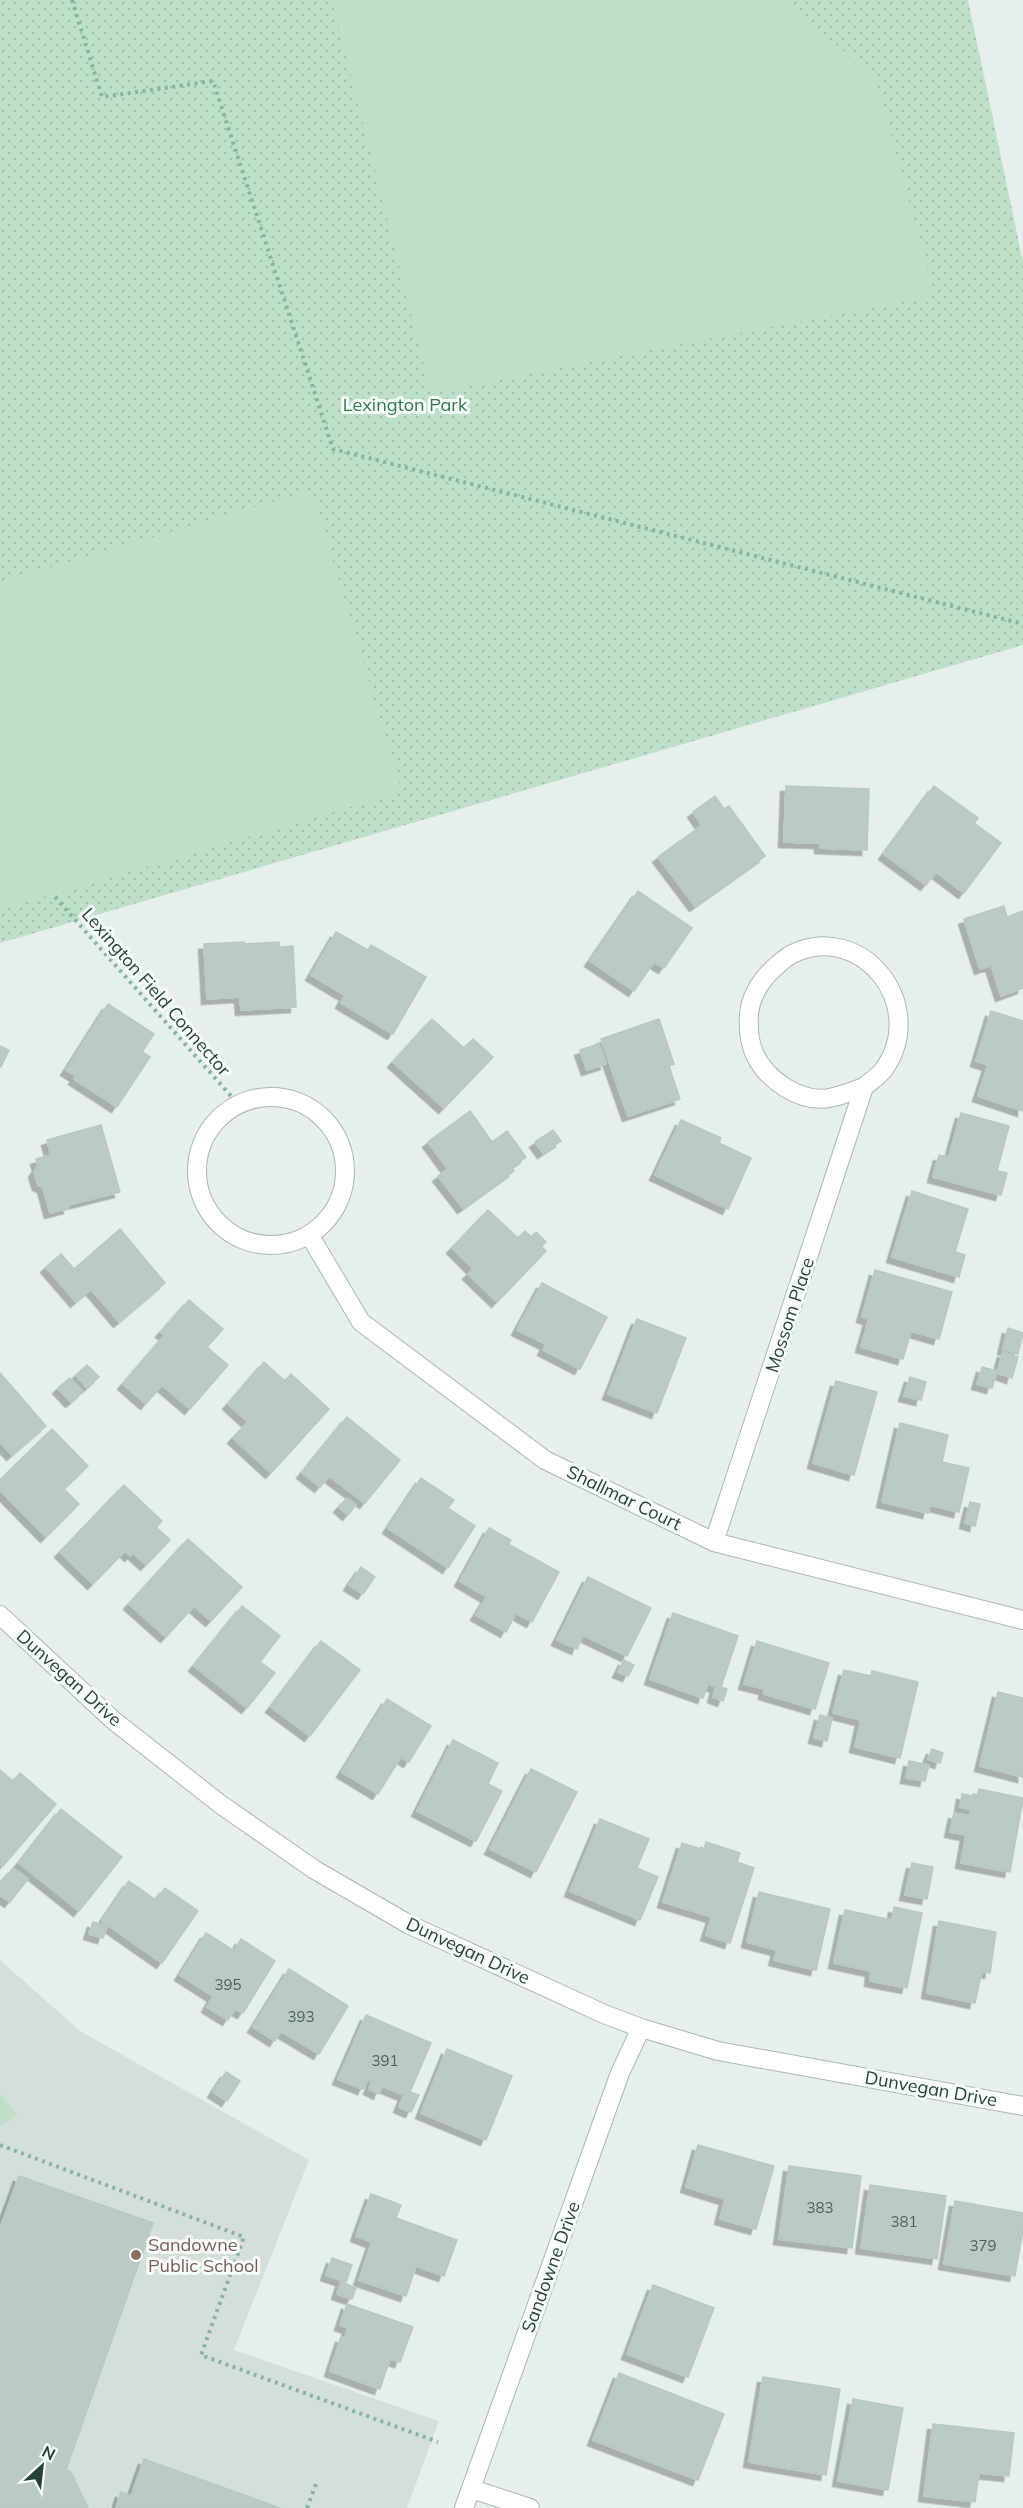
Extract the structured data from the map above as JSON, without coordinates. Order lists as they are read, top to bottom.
{
  "streets": {
    "street": [
      "Mossom Place",
      "Shallmar Court",
      "Dunvegan Drive",
      "Sandowne Drive"
    ],
    "path": ["Lexington Field Connector"]
  },
  "crossings": [
    ["Lexington Field Connector", "Shallmar Court"],
    ["Mossom Place", "Shallmar Court"],
    ["Dunvegan Drive", "Sandowne Drive"]
  ],
  "parks": ["Lexington Park"],
  "places": ["Sandowne Public School"],
  "house_numbers": [
    "395",
    "393",
    "391",
    "383",
    "381",
    "379"
  ],
  "north": "top right"
}
